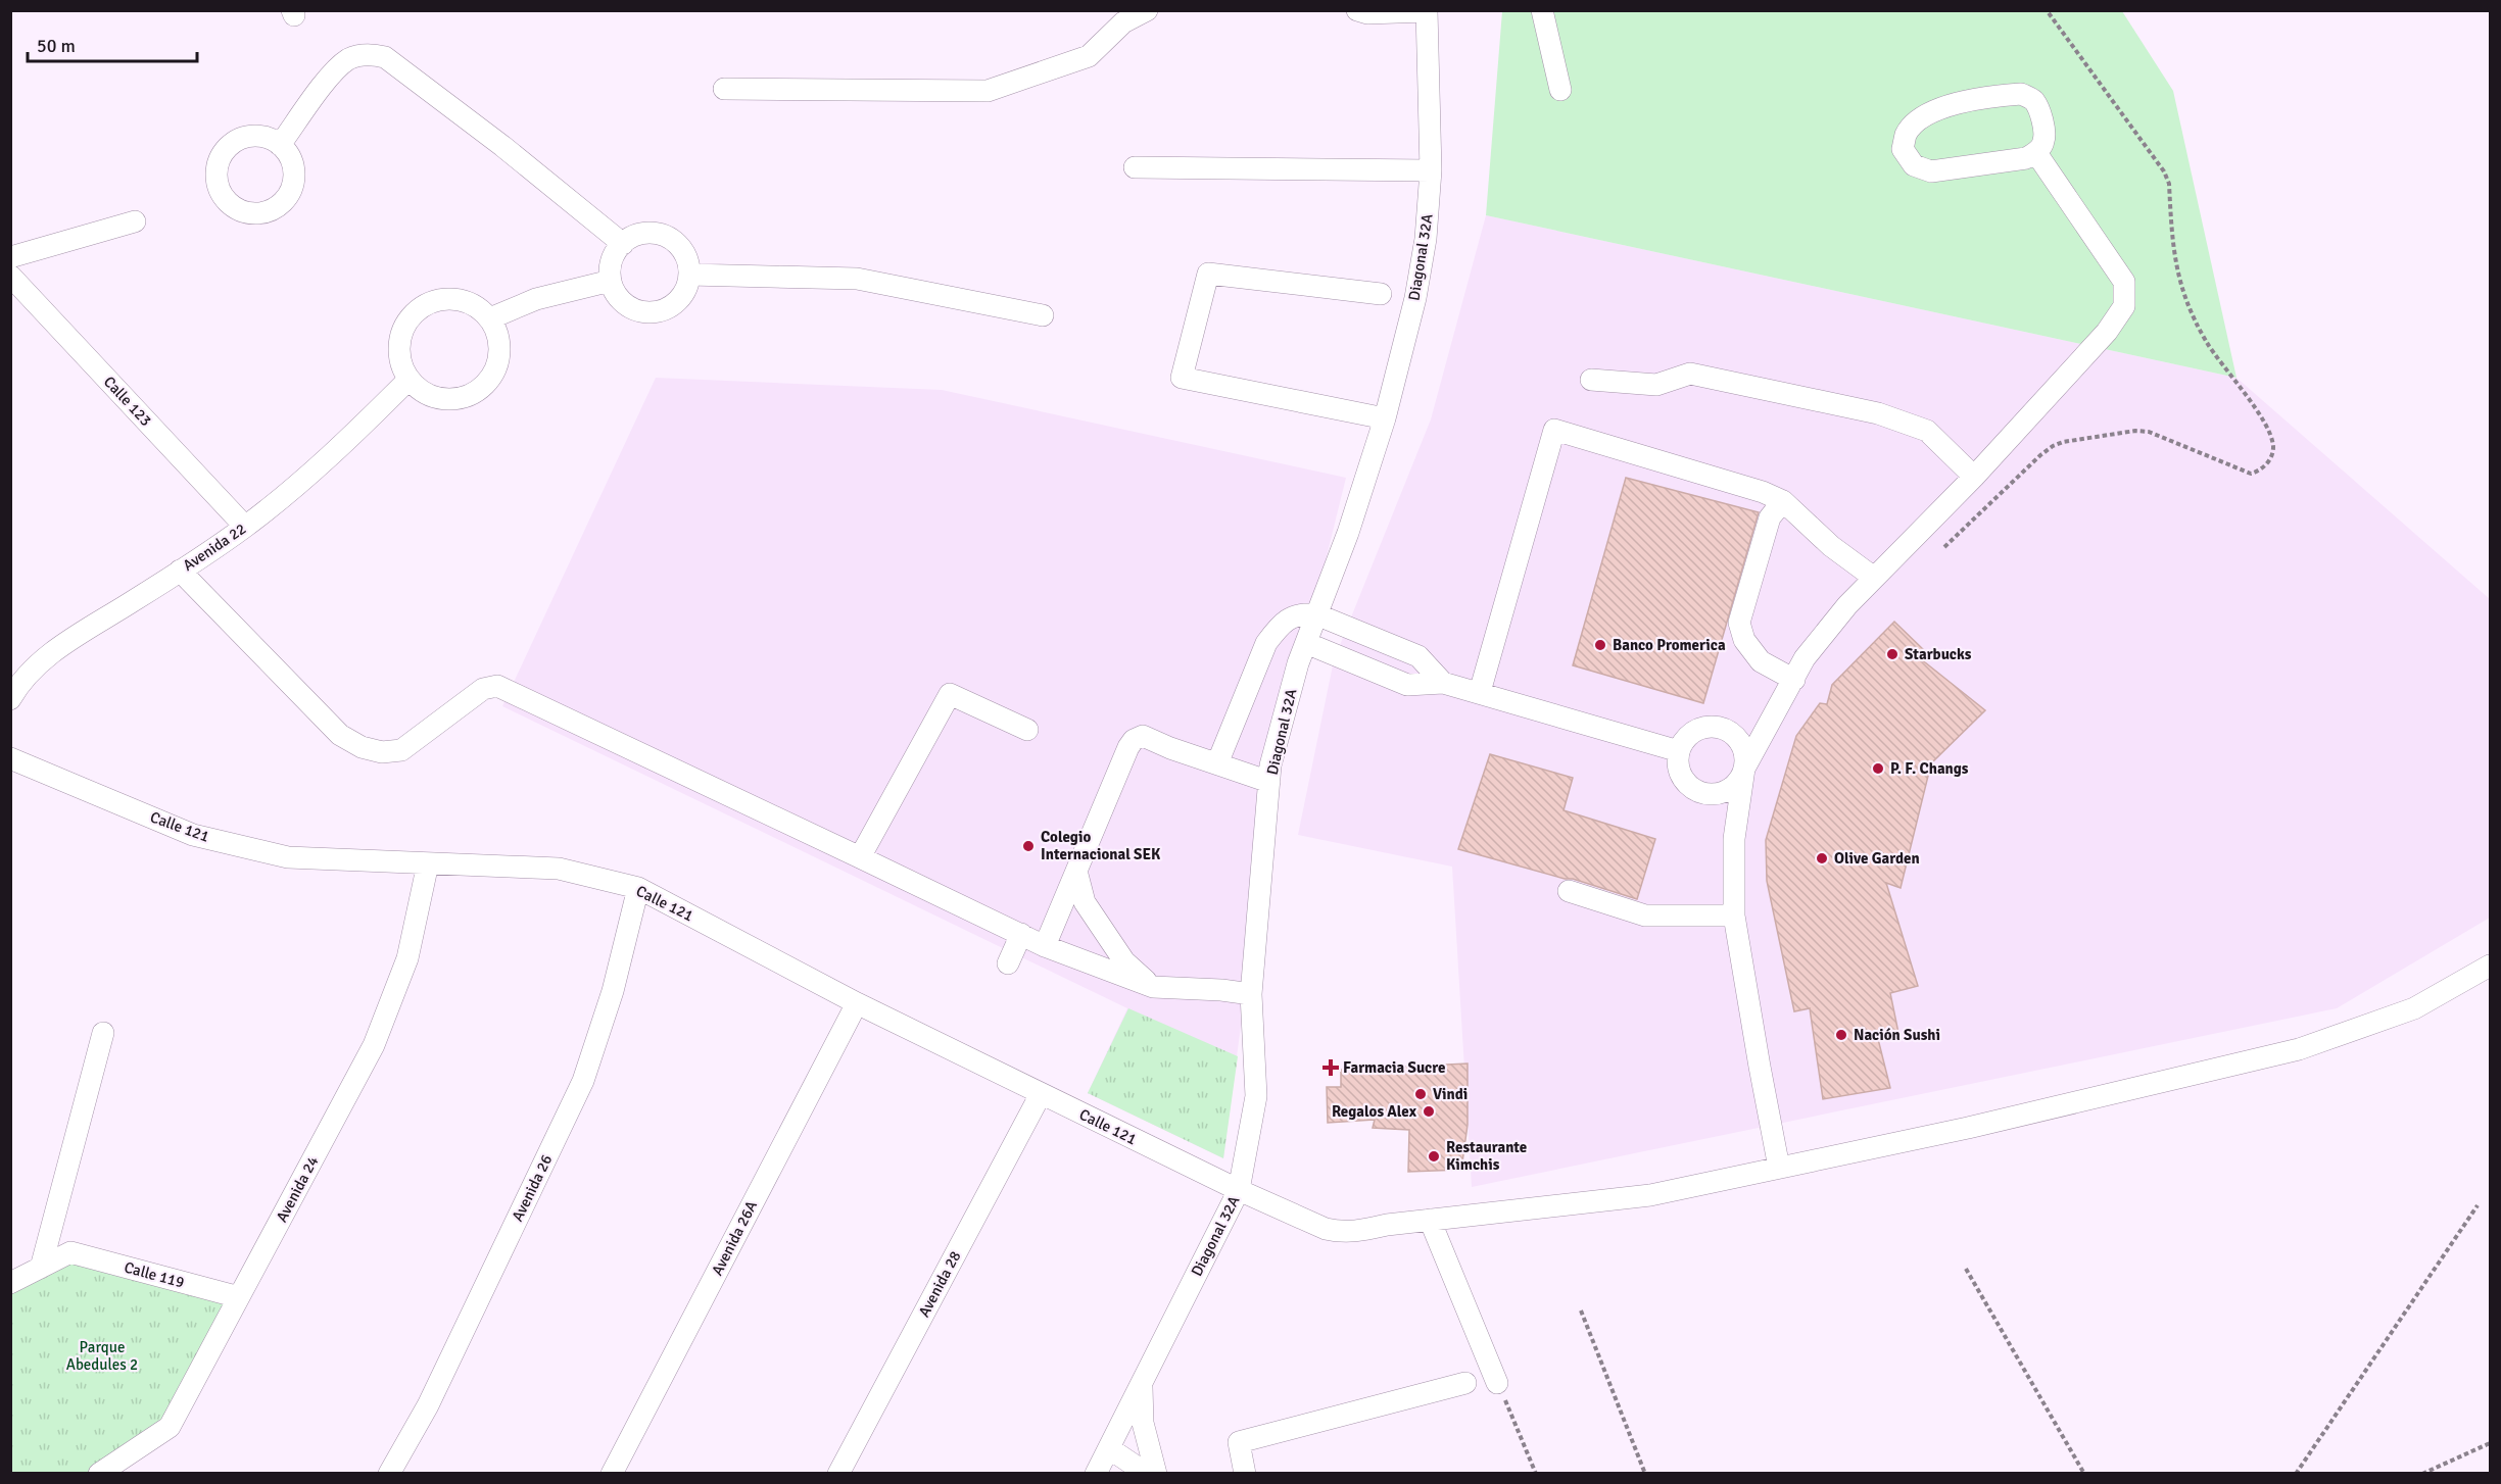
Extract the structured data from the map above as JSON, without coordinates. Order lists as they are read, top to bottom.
{
  "streets": {
    "street": [
      "Diagonal 32A",
      "Calle 123",
      "Avenida 22",
      "Calle 121",
      "Avenida 26",
      "Avenida 24",
      "Avenida 26A",
      "Calle 119",
      "Avenida 28"
    ]
  },
  "crossings": [
    ["Diagonal 32A", "Calle 121"],
    ["Calle 123", "Avenida 22"],
    ["Calle 121", "Avenida 26"],
    ["Calle 121", "Avenida 24"],
    ["Calle 121", "Avenida 26A"],
    ["Calle 121", "Avenida 28"],
    ["Avenida 24", "Calle 119"]
  ],
  "parks": ["Parque Abedules 2"],
  "places": {
    "other": [
      "Banco Promerica",
      "Starbucks",
      "P. F. Changs",
      "Colegio Internacional SEK",
      "Olive Garden",
      "Nación Sushi",
      "Vindi",
      "Regalos Alex",
      "Restaurante Kimchis"
    ],
    "health": ["Farmacia Sucre"]
  },
  "scale_bar": "50 m"
}
